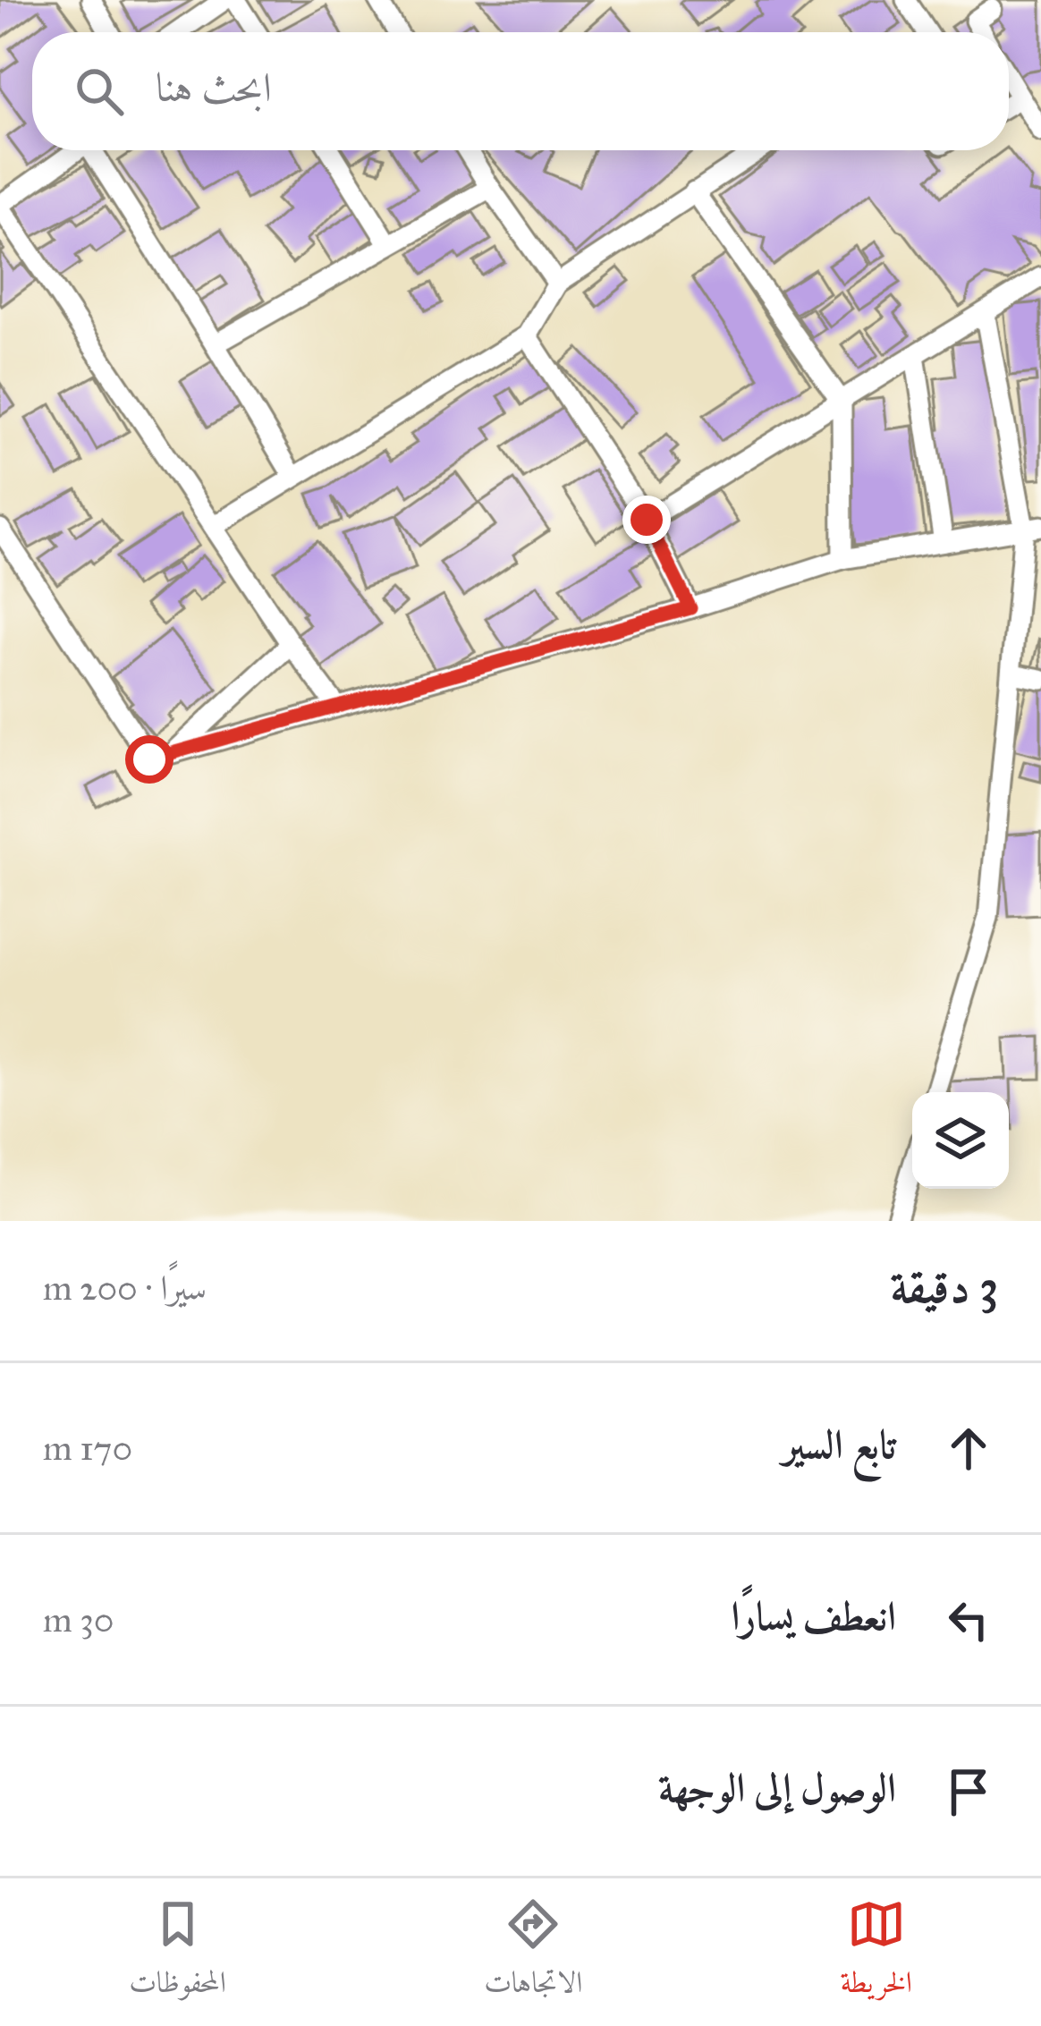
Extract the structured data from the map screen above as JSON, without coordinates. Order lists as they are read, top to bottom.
{
  "page": {
    "search": "ابحث هنا",
    "heading": ["3 دقيقة", "سيرًا · 200 m"],
    "list": [
      ["تابع السير", "170 m"],
      ["انعطف يسارًا", "30 m"],
      "الوصول إلى الوجهة"
    ],
    "nav": ["الخريطة", "الاتجاهات", "المحفوظات"]
  }
}
